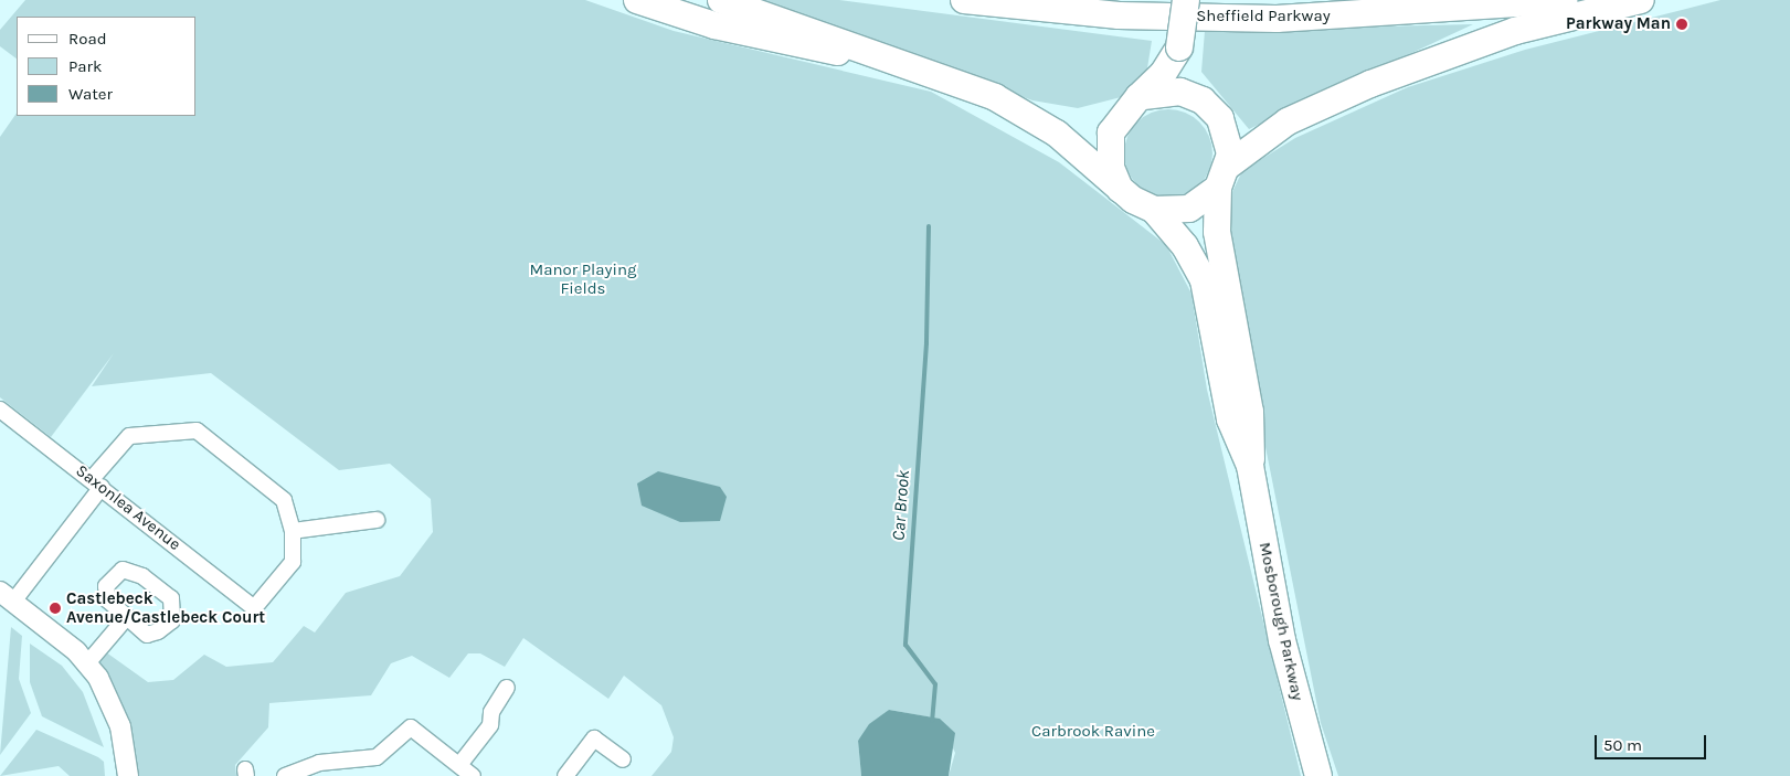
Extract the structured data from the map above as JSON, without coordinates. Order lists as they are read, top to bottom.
{
  "streets": {
    "highway": ["Sheffield Parkway", "Mosborough Parkway"],
    "street": ["Saxonlea Avenue"]
  },
  "water": ["Car Brook"],
  "parks": ["Manor Playing Fields", "Carbrook Ravine"],
  "places": ["Parkway Man", "Castlebeck Avenue/Castlebeck Court"],
  "legend": ["Road", "Park", "Water"],
  "scale_bar": "50 m"
}
